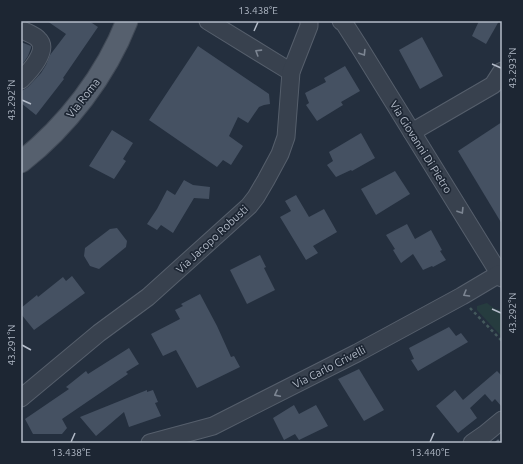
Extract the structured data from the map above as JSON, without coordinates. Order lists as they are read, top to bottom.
{
  "streets": {
    "main road": ["Via Roma"],
    "street": ["Via Giovanni Di Pietro", "Via Jacopo Robusti", "Via Carlo Crivelli"]
  },
  "crossings": [
    ["Via Giovanni Di Pietro", "Via Carlo Crivelli"]
  ],
  "one_way": ["Via Giovanni Di Pietro", "Via Carlo Crivelli"],
  "coordinates": [
    "13.438°E",
    "43.293°N",
    "43.292°N",
    "43.291°N",
    "13.440°E"
  ]
}
